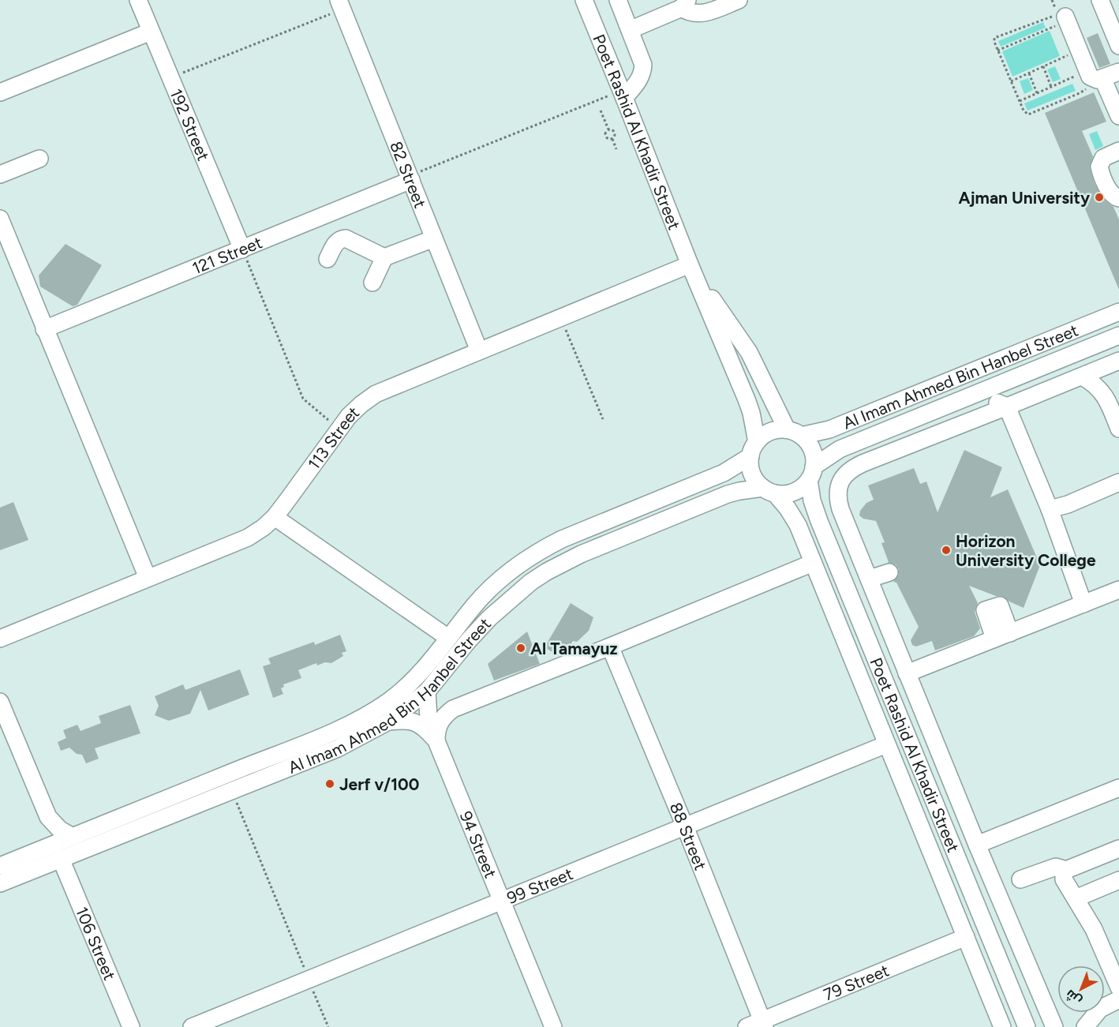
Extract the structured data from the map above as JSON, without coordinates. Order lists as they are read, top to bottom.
{
  "streets": {
    "street": [
      "192 Street",
      "Poet Rashid Al Khadir Street",
      "82 Street",
      "121 Street",
      "Al Imam Ahmed Bin Hanbel Street",
      "113 Street",
      "88 Street",
      "94 Street",
      "99 Street",
      "106 Street",
      "79 Street"
    ]
  },
  "crossings": [
    ["192 Street", "121 Street"],
    ["Poet Rashid Al Khadir Street", "Al Imam Ahmed Bin Hanbel Street"],
    ["Poet Rashid Al Khadir Street", "113 Street"],
    ["Poet Rashid Al Khadir Street", "99 Street"],
    ["Poet Rashid Al Khadir Street", "79 Street"],
    ["82 Street", "121 Street"],
    ["82 Street", "113 Street"],
    ["Al Imam Ahmed Bin Hanbel Street", "94 Street"],
    ["Al Imam Ahmed Bin Hanbel Street", "106 Street"],
    ["88 Street", "99 Street"],
    ["88 Street", "79 Street"],
    ["94 Street", "99 Street"]
  ],
  "places": [
    "Ajman University",
    "Horizon University College",
    "Al Tamayuz",
    "Jerf v/100"
  ],
  "north": "bottom left"
}
